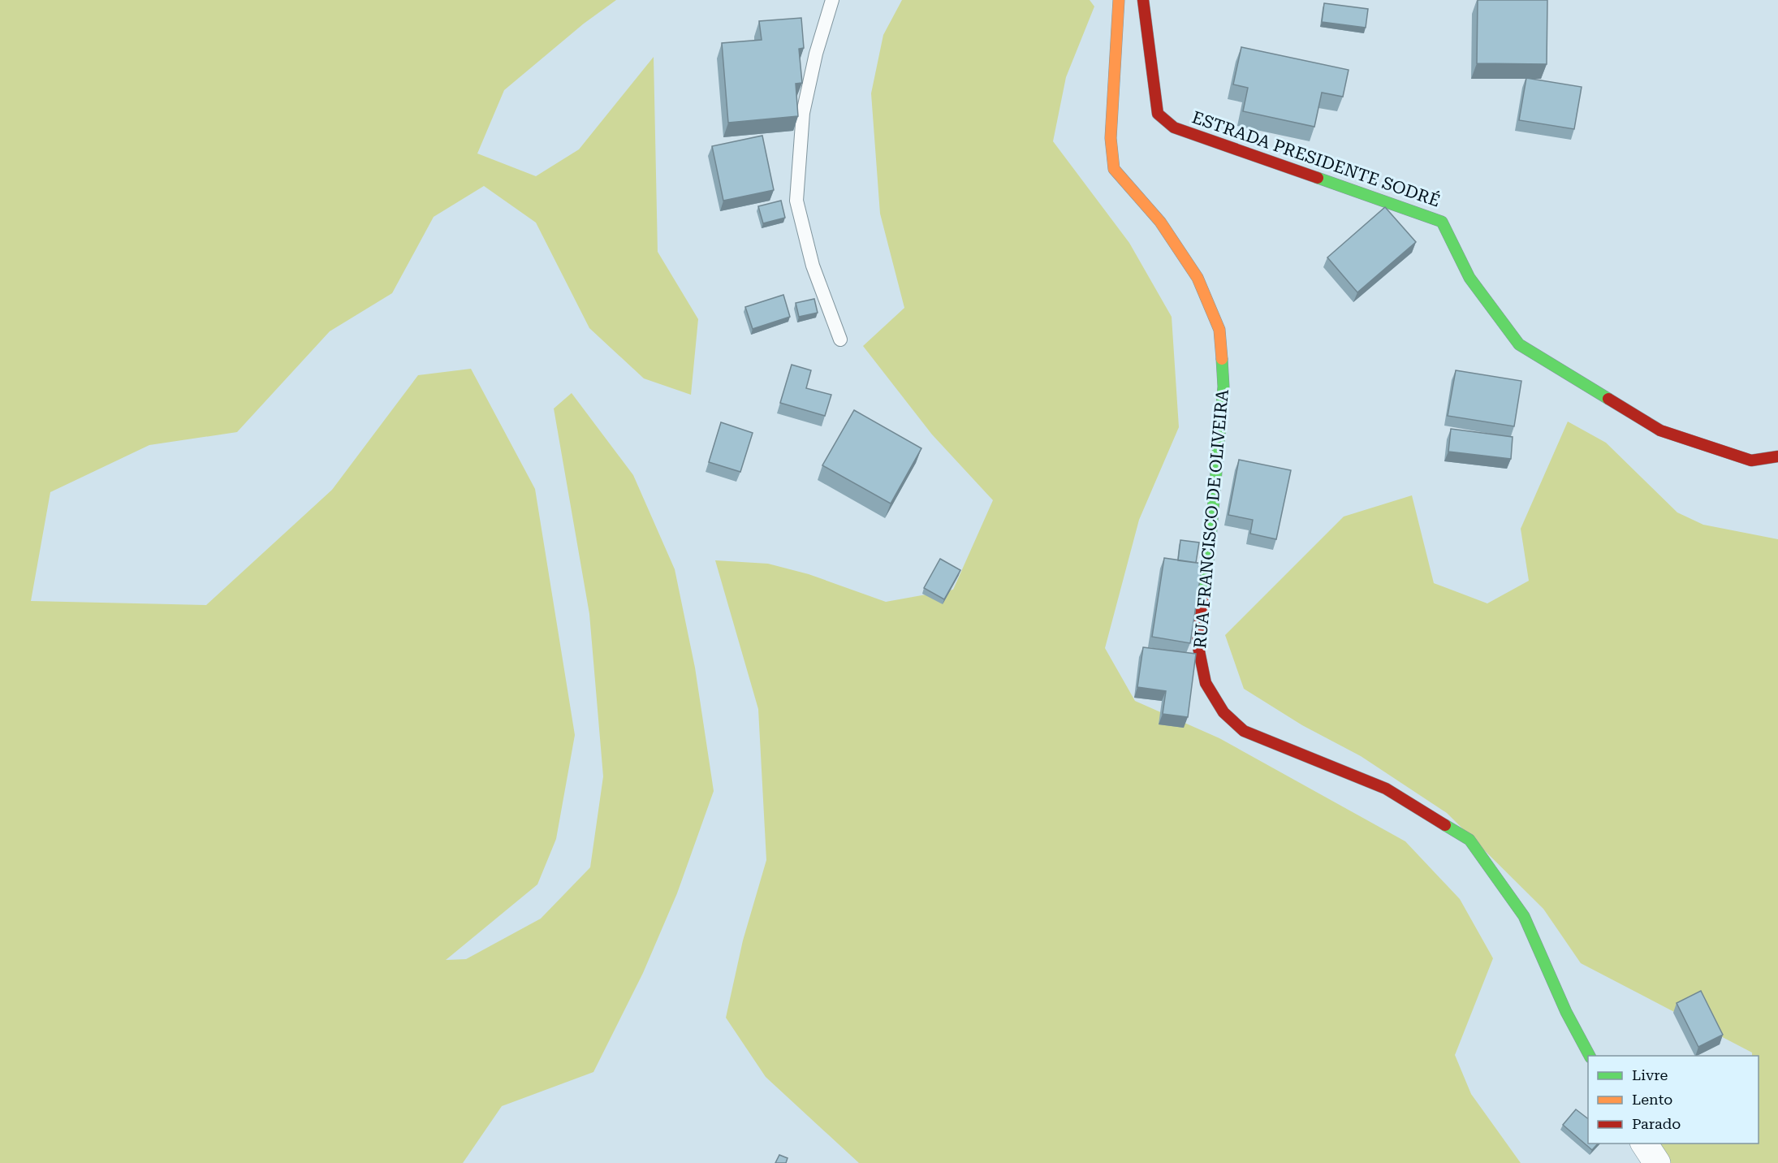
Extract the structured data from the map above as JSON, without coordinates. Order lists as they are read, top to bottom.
{
  "streets": {
    "street": ["ESTRADA PRESIDENTE SODRÉ", "RUA FRANCISCO DE OLIVEIRA"]
  },
  "legend": ["Livre", "Lento", "Parado"]
}
